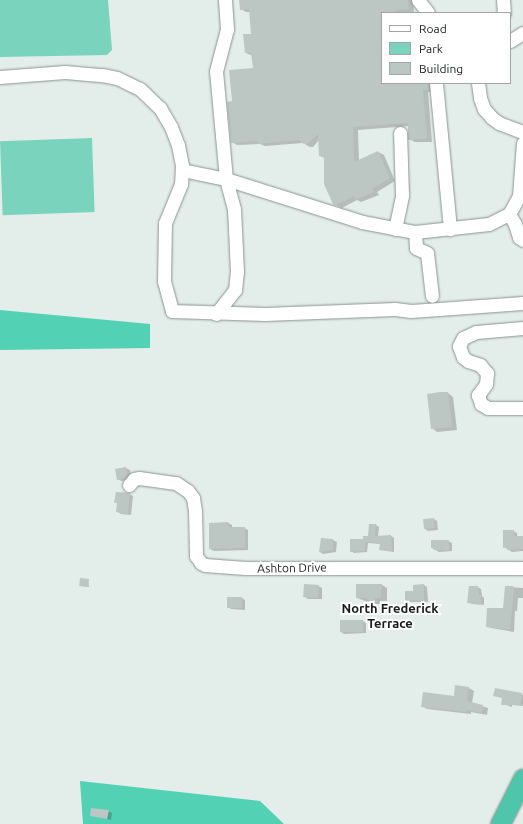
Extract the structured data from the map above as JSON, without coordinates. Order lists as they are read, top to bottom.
{
  "streets": {
    "street": ["Ashton Drive"]
  },
  "districts": ["North Frederick Terrace"],
  "legend": ["Road", "Park", "Building"]
}
